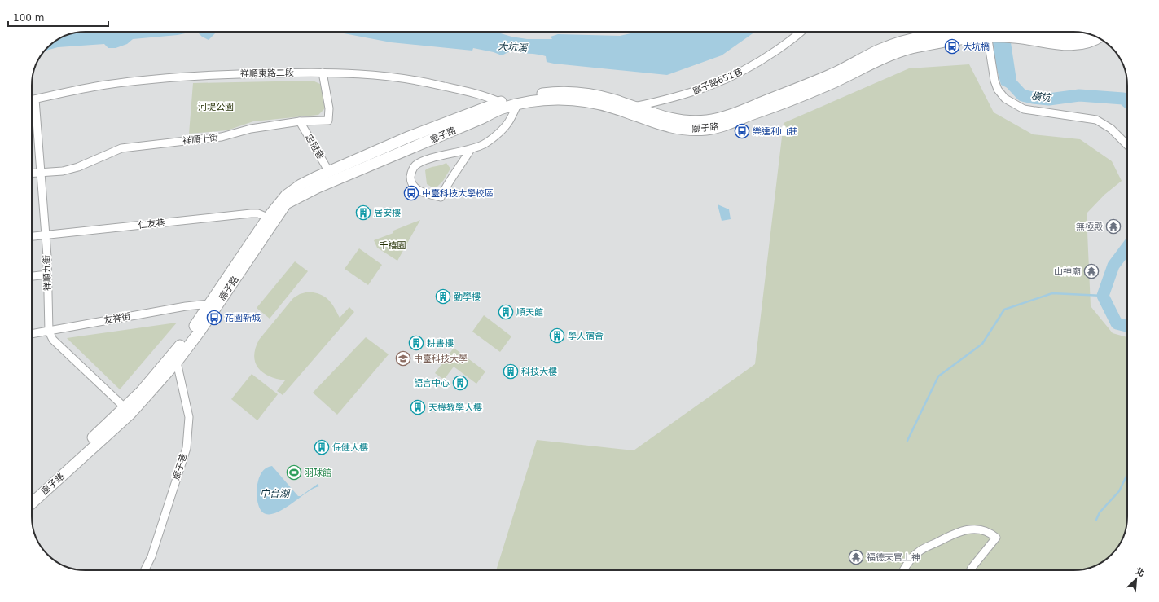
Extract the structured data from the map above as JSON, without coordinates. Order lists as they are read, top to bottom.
{
  "streets": {
    "main road": ["廍子路"],
    "street": [
      "祥順東路二段",
      "廍子路651巷",
      "祥順十街",
      "忠冠巷",
      "仁友巷",
      "祥順九街",
      "友祥街",
      "廍子巷"
    ]
  },
  "crossings": [
    ["祥順東路二段", "廍子路"],
    ["祥順東路二段", "祥順十街"],
    ["祥順東路二段", "祥順九街"],
    ["廍子路651巷", "廍子路"],
    ["廍子路", "忠冠巷"],
    ["廍子路", "仁友巷"],
    ["廍子路", "友祥街"],
    ["廍子路", "廍子巷"],
    ["祥順十街", "忠冠巷"],
    ["祥順十街", "祥順九街"],
    ["仁友巷", "祥順九街"],
    ["祥順九街", "友祥街"]
  ],
  "water": ["大坑溪", "橫坑", "中台湖"],
  "parks": ["河堤公園", "千禧園"],
  "places": {
    "bus stop": [
      "大坑橋",
      "樂達利山莊",
      "中臺科技大學校區",
      "花園新城"
    ],
    "building": [
      "居安樓",
      "勤學樓",
      "順天館",
      "學人宿舍",
      "耕書樓",
      "科技大樓",
      "語言中心",
      "天機教學大樓",
      "保健大樓"
    ],
    "temple": ["無極殿", "山神廟", "福德天官上神"],
    "school or university": ["中臺科技大學"],
    "sports": ["羽球館"]
  },
  "scale_bar": "100 m",
  "north": "top right"
}
